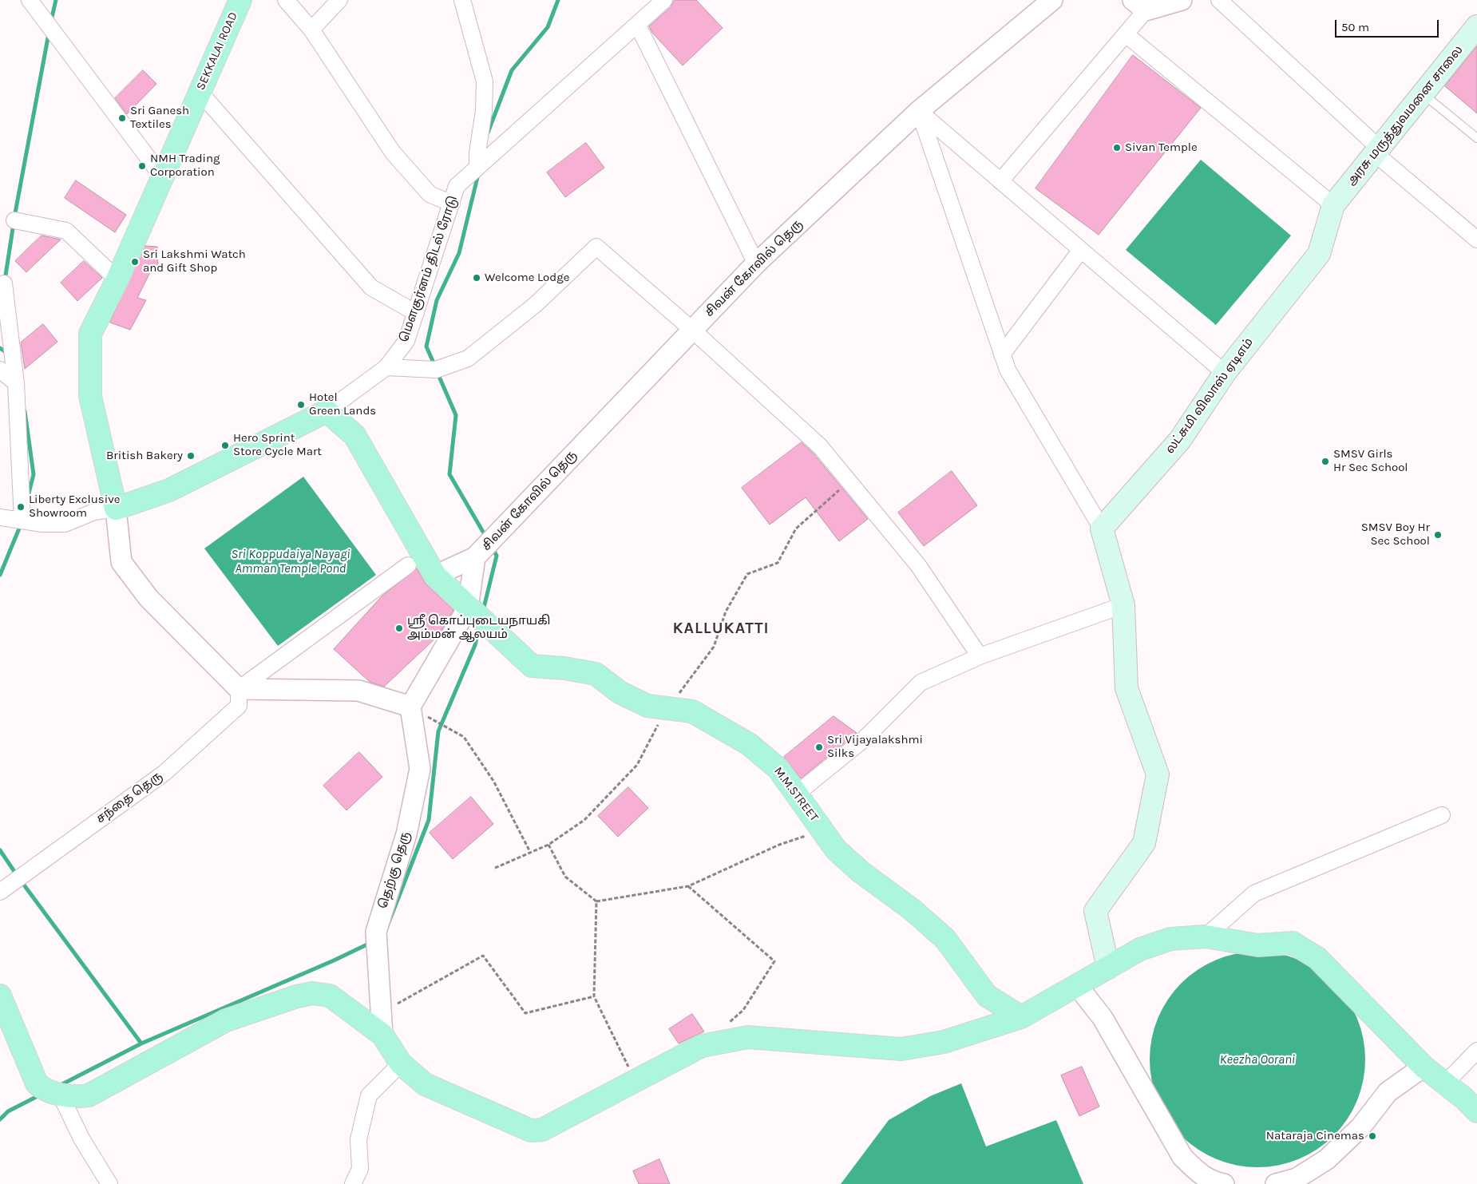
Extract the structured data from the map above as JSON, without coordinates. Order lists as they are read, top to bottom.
{
  "streets": {
    "main road": [
      "SEKKALAI ROAD",
      "அரசு மருத்துவமனை சாலை",
      "மௌகுர்னம் திடல் ரோடு",
      "லட்சுமி விலாஸ் ஏடிஎம்",
      "M.M.STREET"
    ],
    "street": ["சிவன் கோவில் தெரு", "சந்தை தெரு", "தெற்கு தெரு"]
  },
  "crossings": [
    ["SEKKALAI ROAD", "மௌகுர்னம் திடல் ரோடு"],
    ["அரசு மருத்துவமனை சாலை", "லட்சுமி விலாஸ் ஏடிஎம்"],
    ["மௌகுர்னம் திடல் ரோடு", "M.M.STREET"]
  ],
  "districts": ["KALLUKATTI"],
  "water": ["Sri Koppudaiya Nayagi Amman Temple Pond", "Keezha Oorani"],
  "places": [
    "Sri Ganesh Textiles",
    "Sivan Temple",
    "NMH Trading Corporation",
    "Sri Lakshmi Watch and Gift Shop",
    "Welcome Lodge",
    "Hotel Green Lands",
    "Hero Sprint Store Cycle Mart",
    "British Bakery",
    "SMSV Girls Hr Sec School",
    "Liberty Exclusive Showroom",
    "SMSV Boy Hr Sec School",
    "ஸ்ரீ கொப்புடையநாயகி அம்மன் ஆலயம்",
    "Sri Vijayalakshmi Silks",
    "Nataraja Cinemas"
  ],
  "scale_bar": "50 m"
}
